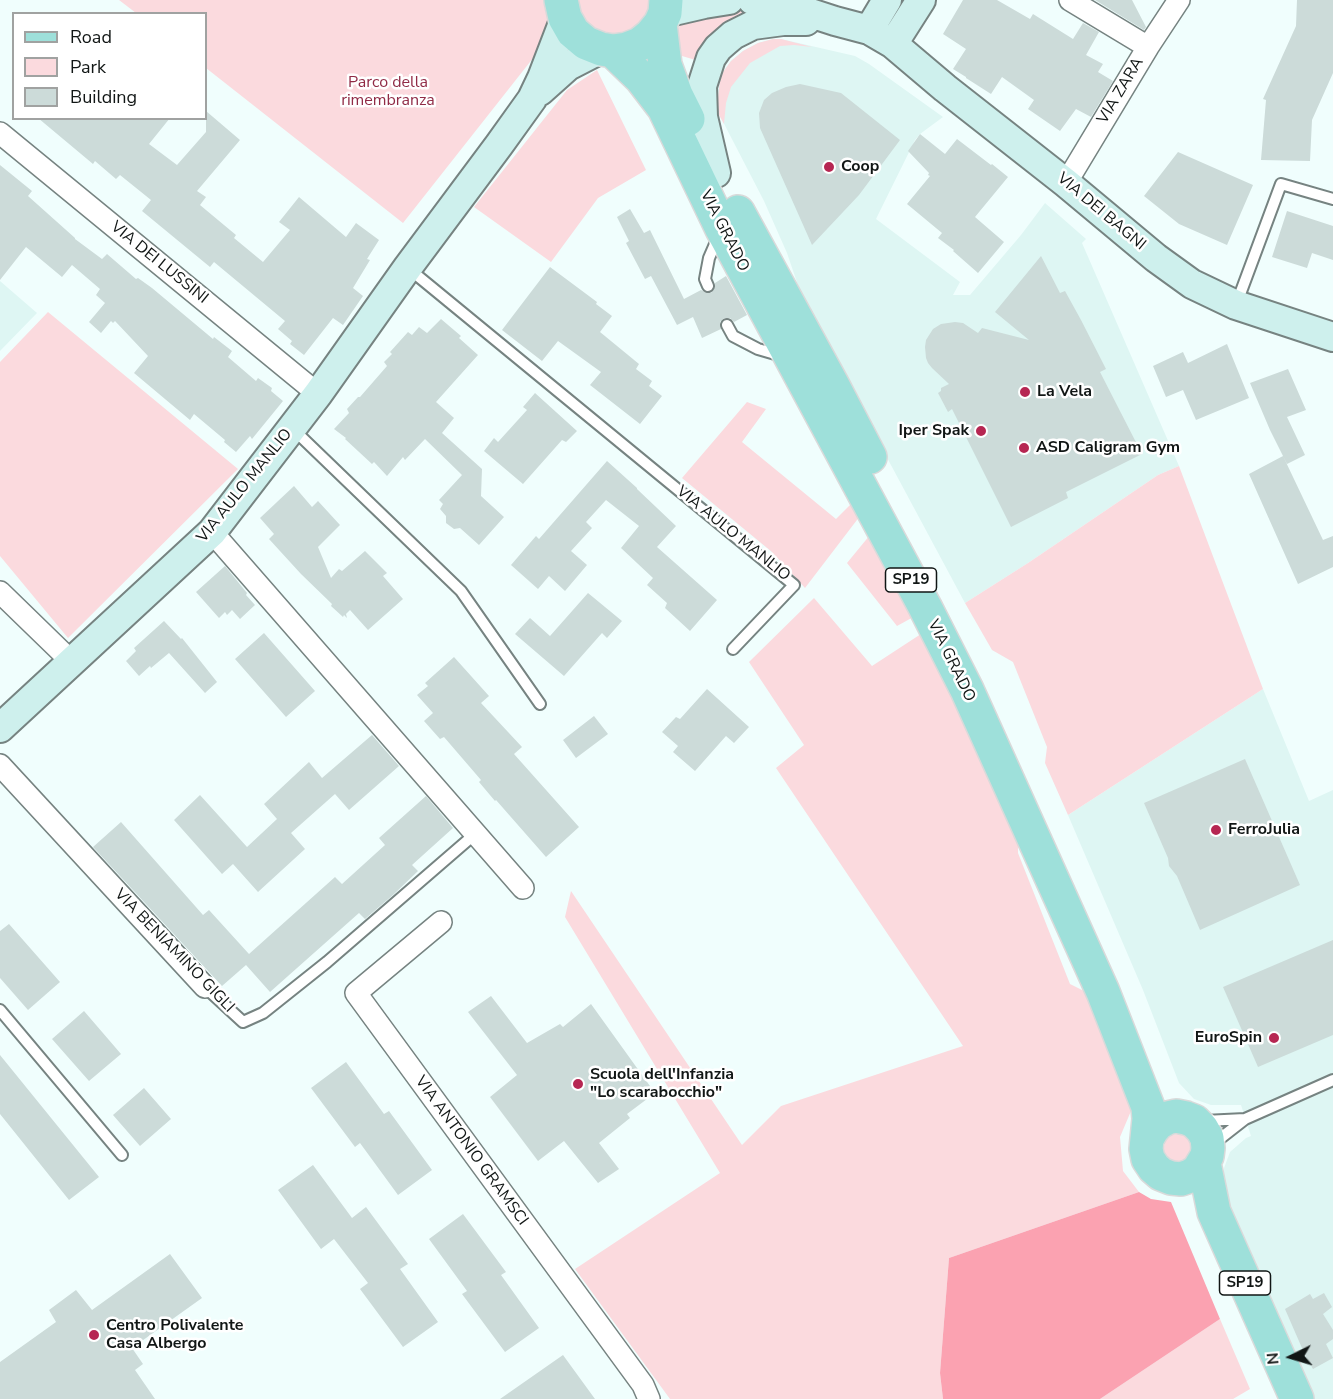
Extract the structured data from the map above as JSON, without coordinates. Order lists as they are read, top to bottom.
{
  "streets": {
    "main road": ["VIA GRADO", "SP19"],
    "street": [
      "VIA ZARA",
      "VIA DEI BAGNI",
      "VIA DEI LUSSINI",
      "VIA AULO MANLIO",
      "VIA BENIAMINO GIGLI",
      "VIA ANTONIO GRAMSCI"
    ]
  },
  "crossings": [
    ["VIA ZARA", "VIA DEI BAGNI"],
    ["VIA GRADO", "VIA AULO MANLIO"],
    ["VIA DEI LUSSINI", "VIA AULO MANLIO"]
  ],
  "parks": ["Parco della rimembranza"],
  "places": [
    "Coop",
    "La Vela",
    "Iper Spak",
    "ASD Caligram Gym",
    "FerroJulia",
    "EuroSpin",
    "Scuola dell'Infanzia \"Lo scarabocchio\"",
    "Centro Polivalente Casa Albergo"
  ],
  "legend": ["Road", "Park", "Building"],
  "north": "left"
}
